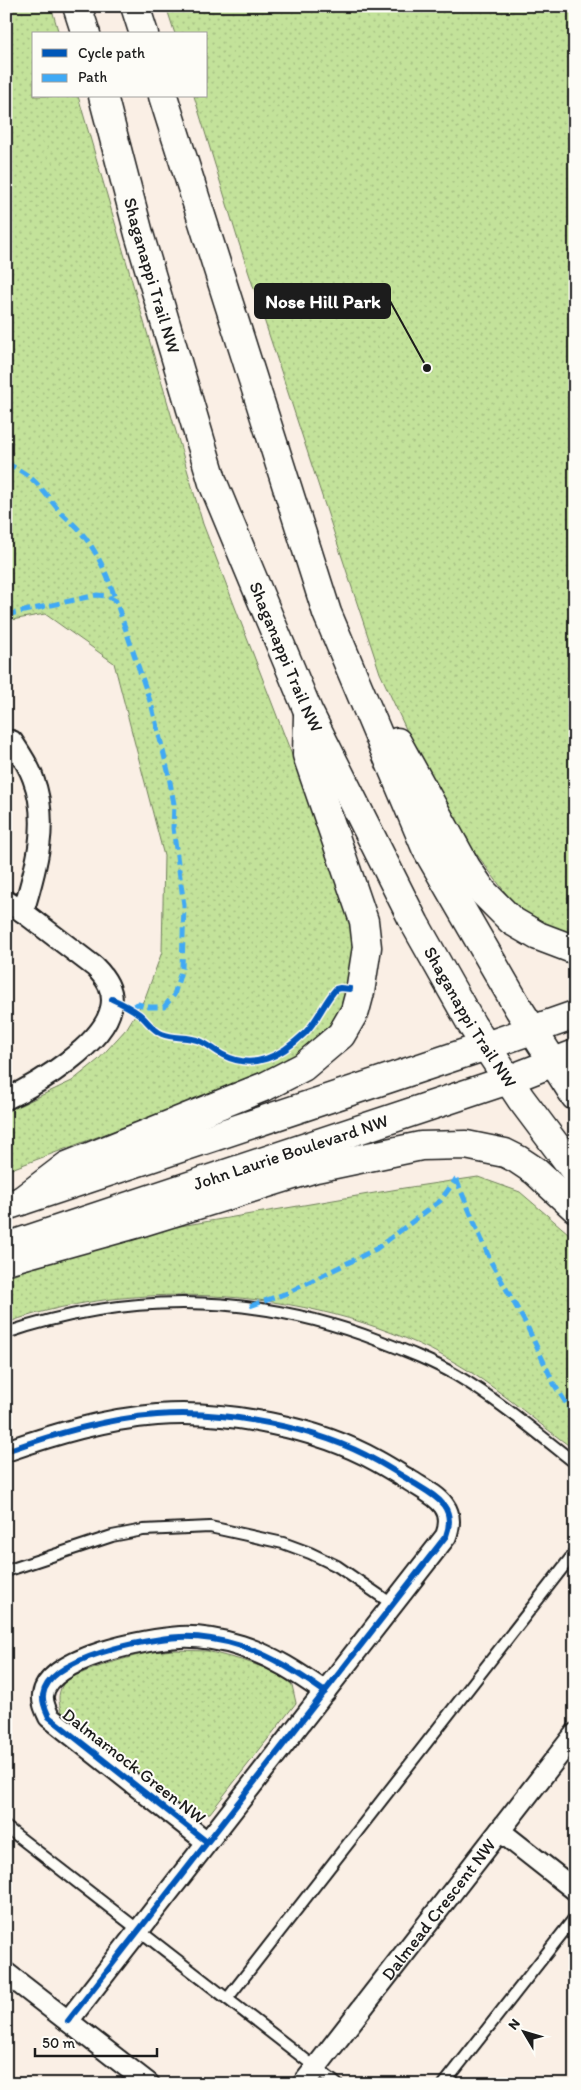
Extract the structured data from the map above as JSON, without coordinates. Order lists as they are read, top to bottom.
{
  "streets": {
    "main road": ["Shaganappi Trail NW", "John Laurie Boulevard NW"],
    "street": ["Dalmarnock Green NW", "Dalmead Crescent NW"]
  },
  "crossings": [
    ["Shaganappi Trail NW", "John Laurie Boulevard NW"]
  ],
  "places": ["Nose Hill Park"],
  "legend": ["Cycle path", "Path"],
  "scale_bar": "50 m",
  "north": "top left"
}
